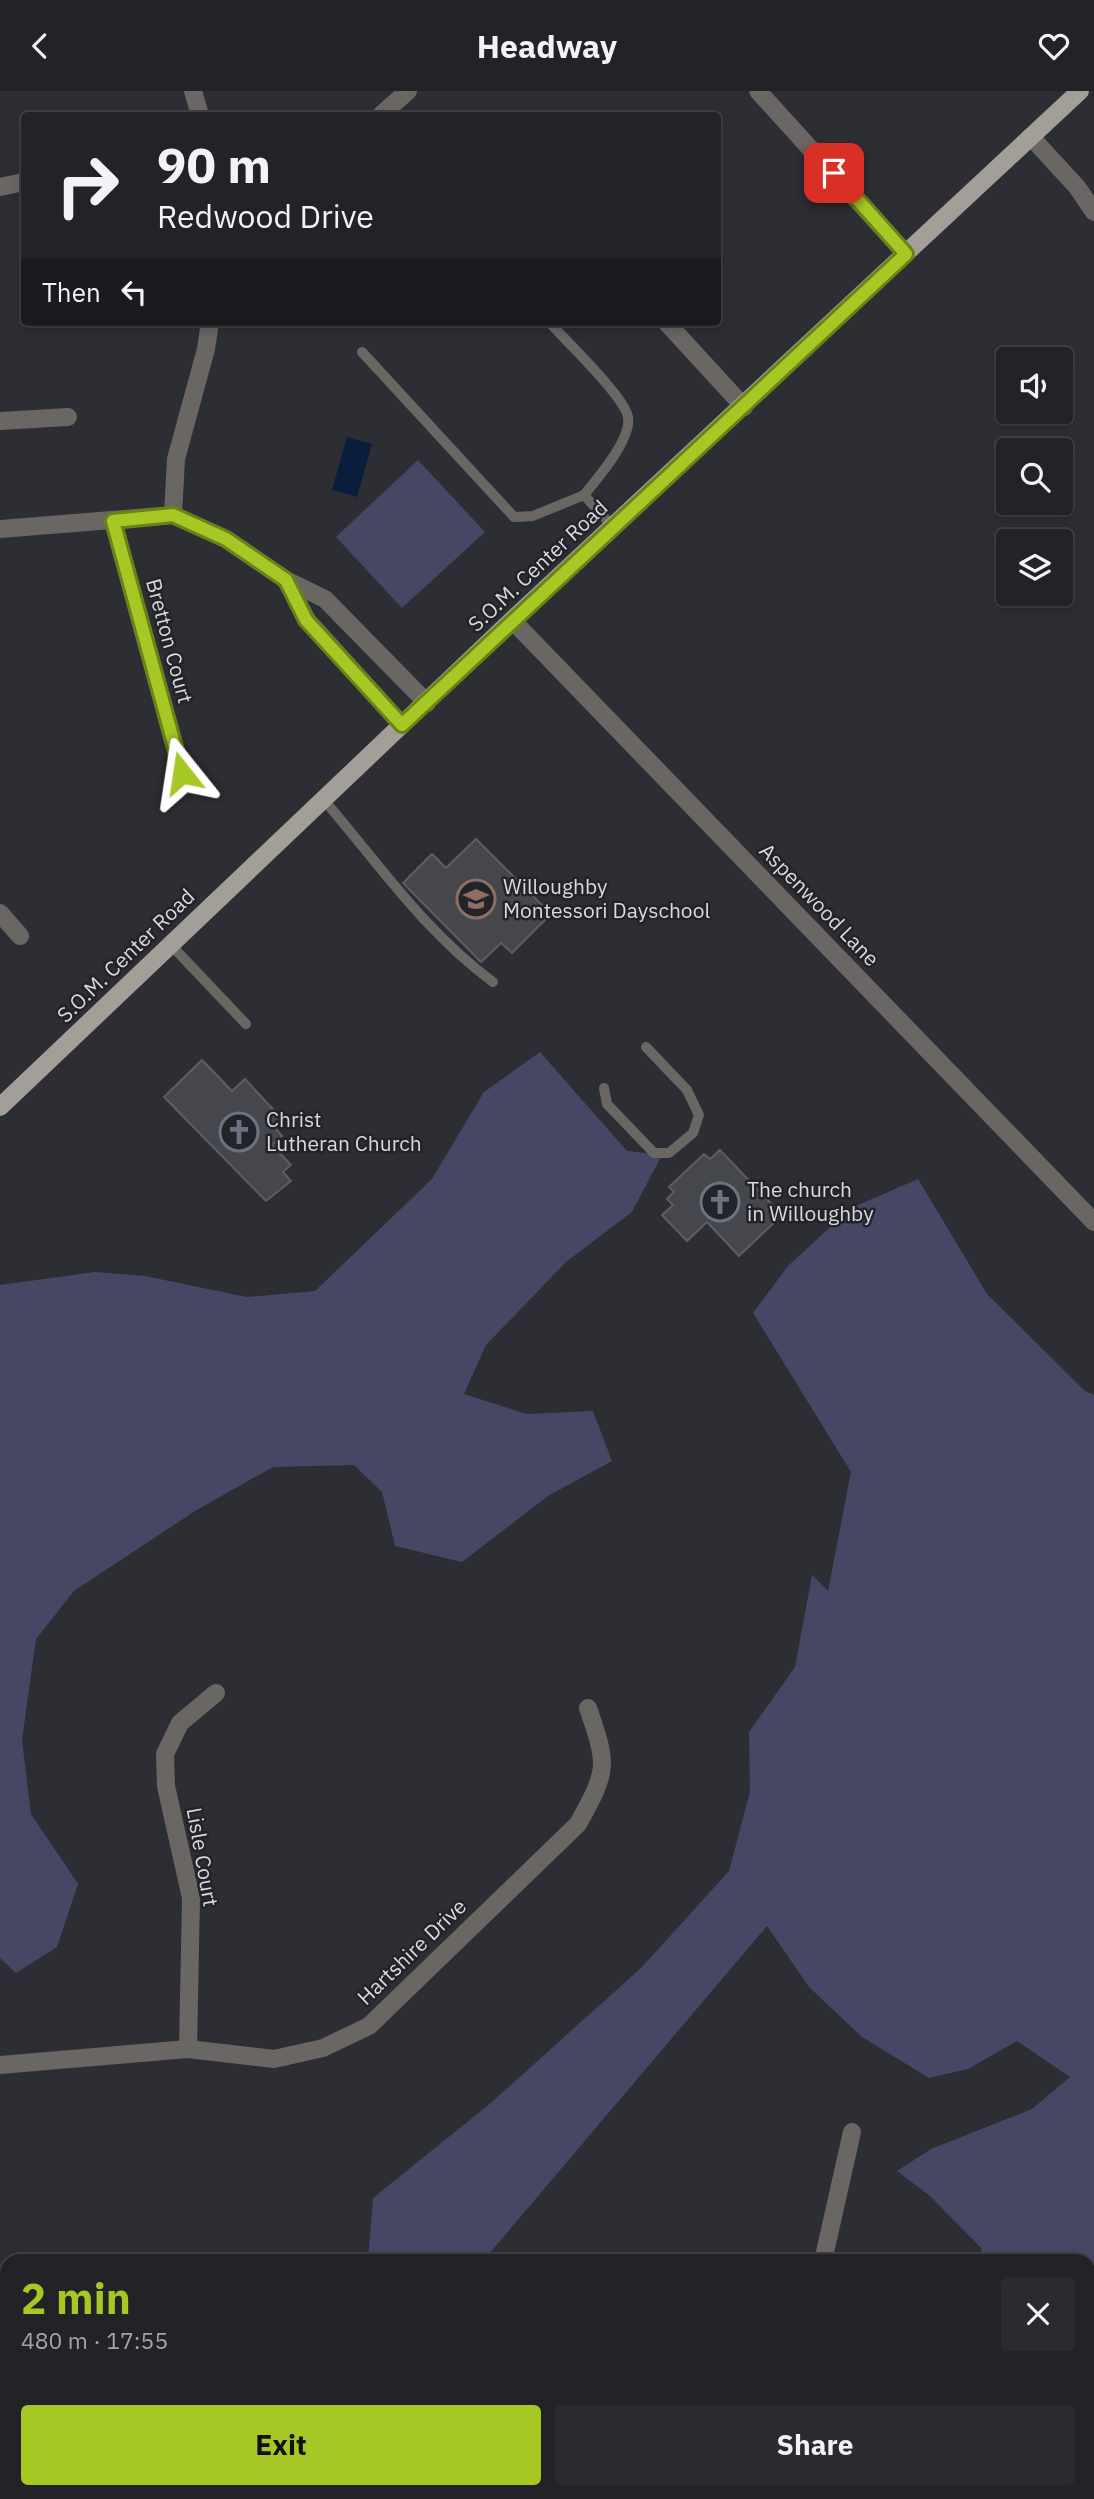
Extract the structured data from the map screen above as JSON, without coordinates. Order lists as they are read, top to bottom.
{
  "streets": {
    "main road": ["S.O.M. Center Road"],
    "street": [
      "Bretton Court",
      "Aspenwood Lane",
      "Lisle Court",
      "Hartshire Drive"
    ]
  },
  "crossings": [
    ["S.O.M. Center Road", "Aspenwood Lane"],
    ["Lisle Court", "Hartshire Drive"]
  ],
  "places": {
    "school or university": ["Willoughby Montessori Dayschool"],
    "church": ["Christ Lutheran Church", "The church in Willoughby"]
  },
  "page": {
    "header": "Headway",
    "turn": ["90 m", "Redwood Drive"],
    "then": "Then",
    "heading": ["2 min", "480 m · 17:55"],
    "buttons": ["Exit", "Share"]
  }
}
